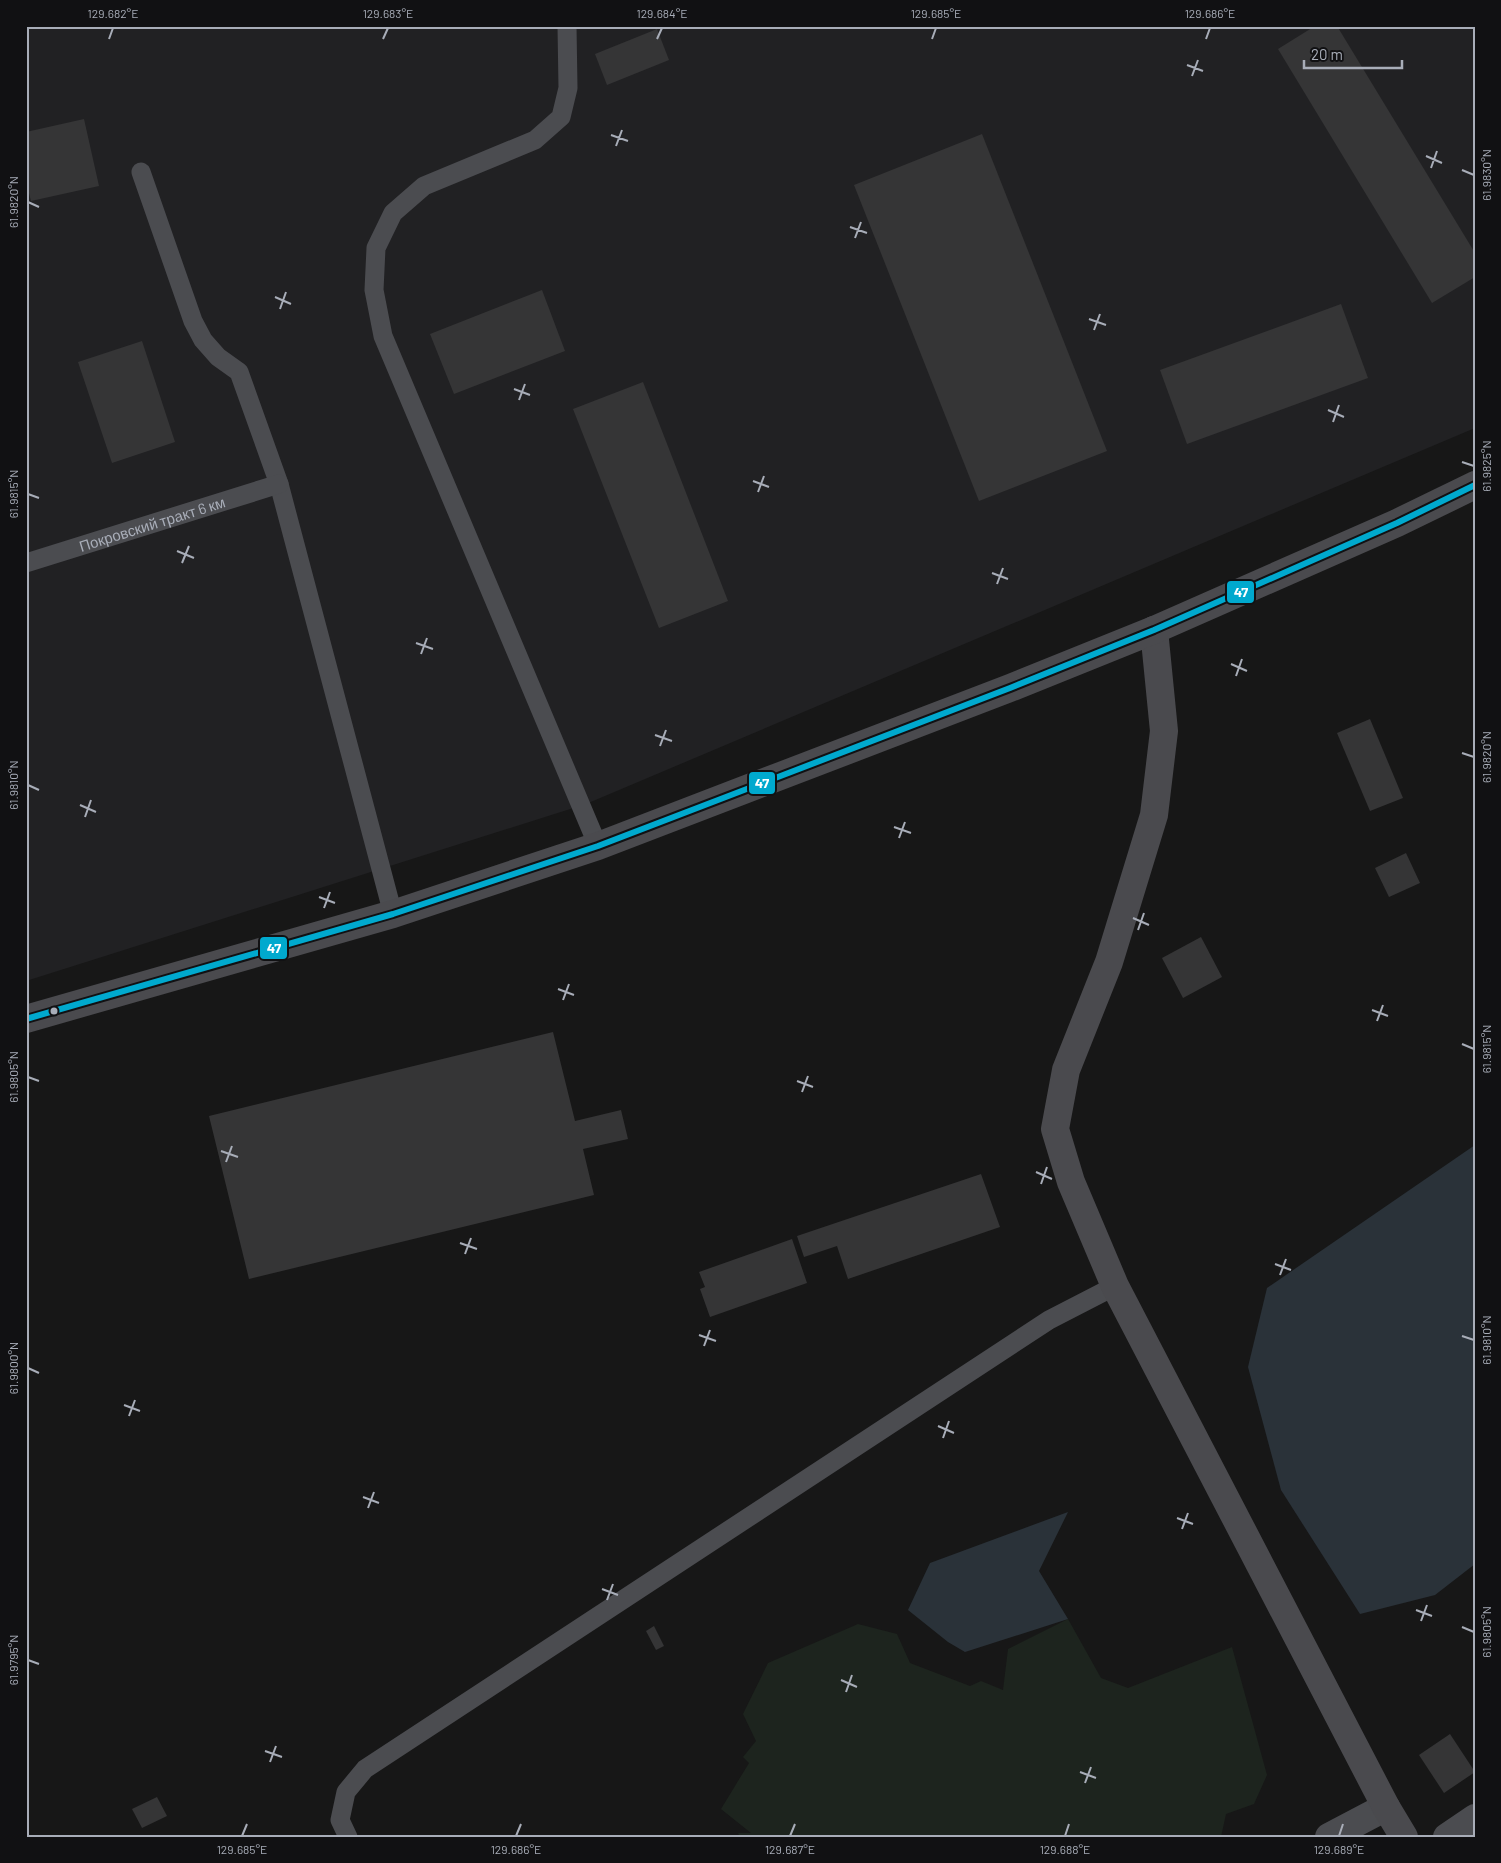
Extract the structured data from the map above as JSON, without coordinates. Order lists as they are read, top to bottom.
{
  "streets": {
    "lane": ["Покровский тракт 6 км"]
  },
  "lines": ["transit line 47"],
  "scale_bar": "20 m",
  "coordinates": [
    "129.682°E",
    "129.683°E",
    "129.684°E",
    "129.685°E",
    "129.686°E",
    "61.9830°N",
    "61.9820°N",
    "61.9825°N",
    "61.9815°N",
    "61.9810°N",
    "61.9805°N",
    "61.9800°N",
    "61.9795°N",
    "129.687°E",
    "129.688°E",
    "129.689°E"
  ]
}
